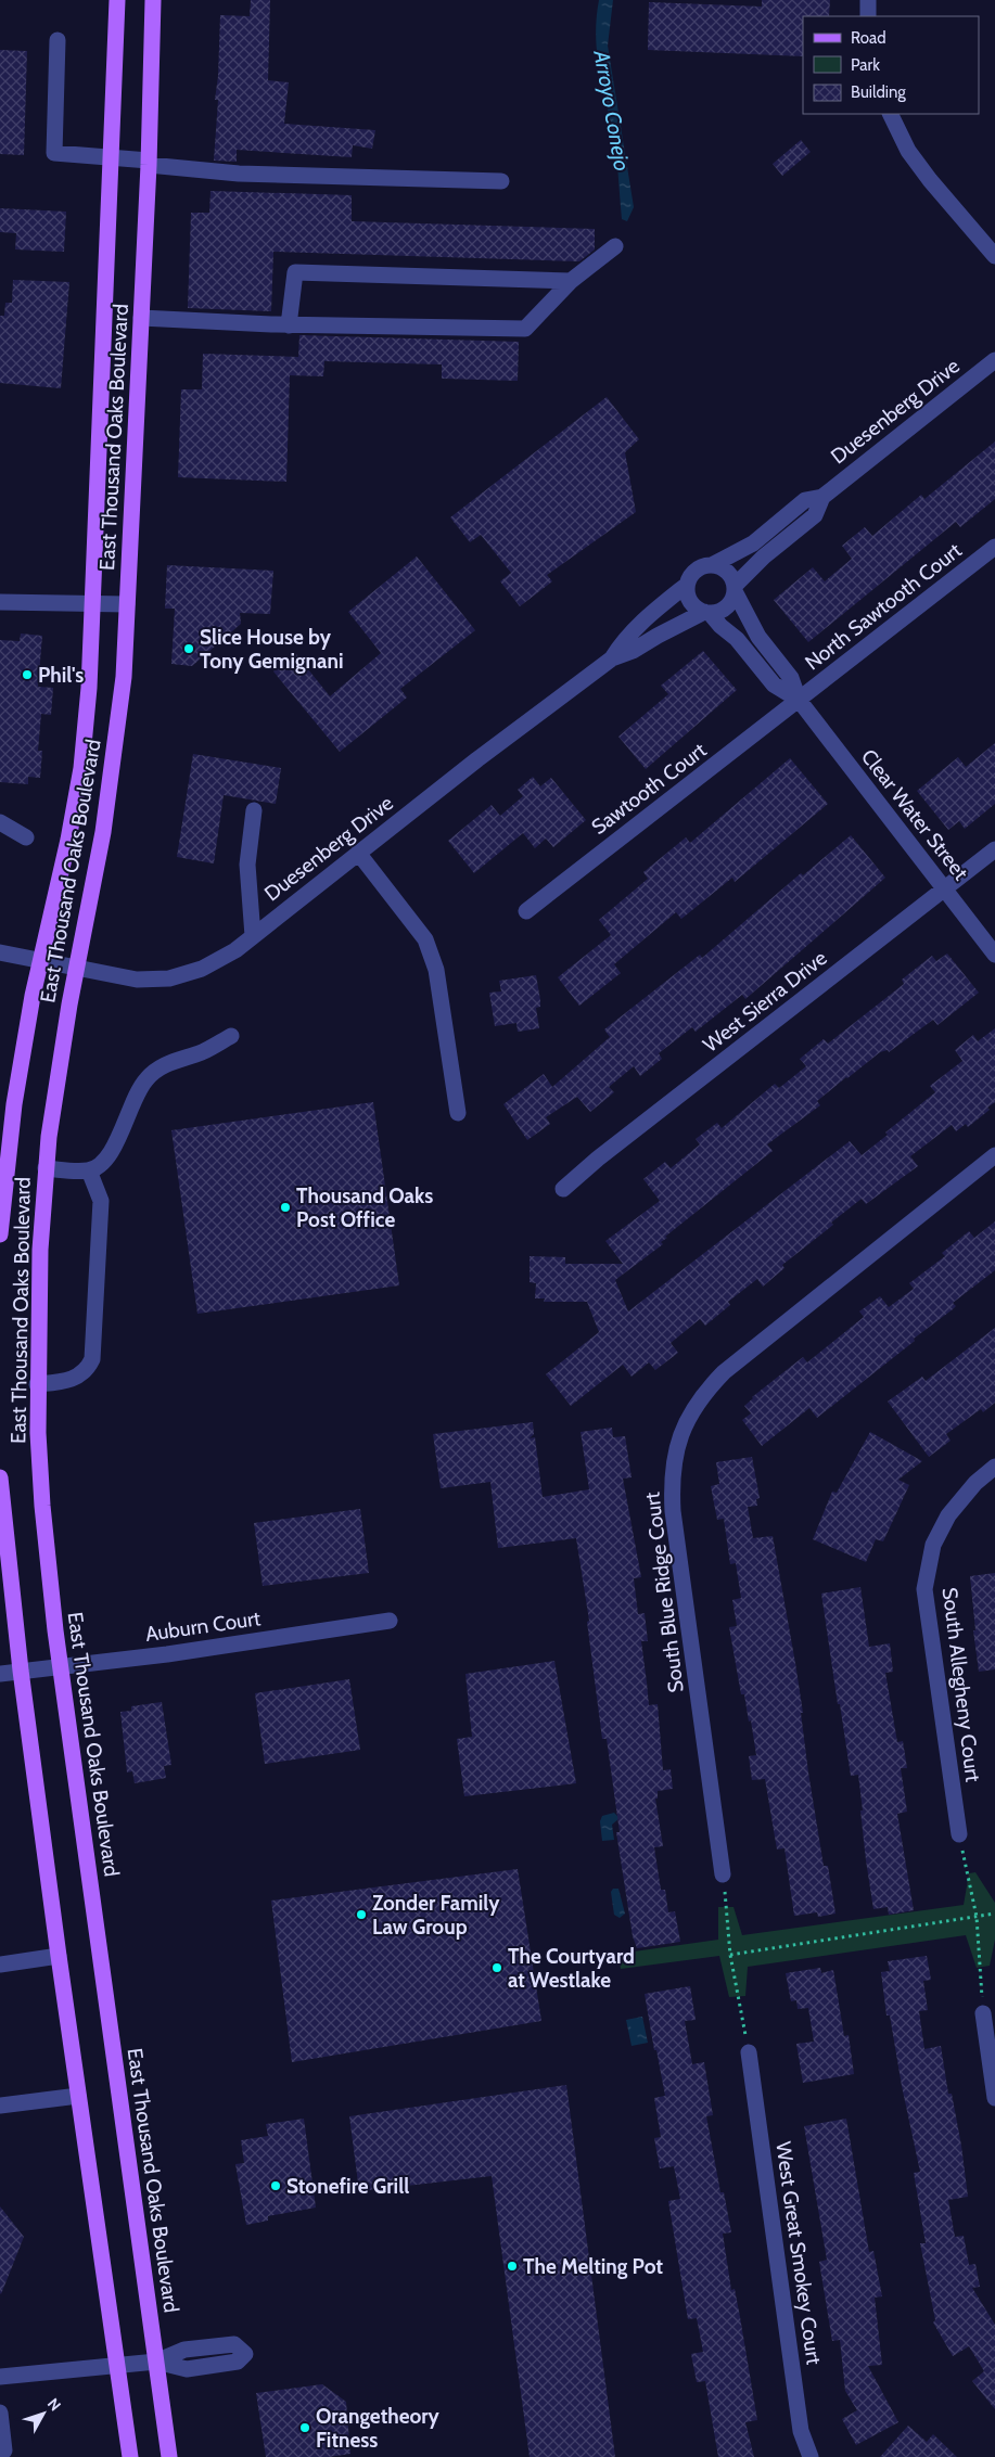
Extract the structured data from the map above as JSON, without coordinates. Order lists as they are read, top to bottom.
{
  "streets": {
    "main road": ["East Thousand Oaks Boulevard"],
    "street": [
      "Duesenberg Drive",
      "North Sawtooth Court",
      "Sawtooth Court",
      "Clear Water Street",
      "West Sierra Drive",
      "South Blue Ridge Court",
      "Auburn Court",
      "South Allegheny Court",
      "West Great Smokey Court"
    ]
  },
  "crossings": [
    ["Duesenberg Drive", "East Thousand Oaks Boulevard"],
    ["Duesenberg Drive", "Clear Water Street"],
    ["East Thousand Oaks Boulevard", "Auburn Court"],
    ["North Sawtooth Court", "Sawtooth Court"],
    ["North Sawtooth Court", "Clear Water Street"],
    ["Sawtooth Court", "Clear Water Street"],
    ["Clear Water Street", "West Sierra Drive"]
  ],
  "water": ["Arroyo Conejo"],
  "places": [
    "Slice House by Tony Gemignani",
    "Phil's",
    "Thousand Oaks Post Office",
    "Zonder Family Law Group",
    "The Courtyard at Westlake",
    "Stonefire Grill",
    "The Melting Pot",
    "Orangetheory Fitness"
  ],
  "legend": ["Road", "Park", "Building"],
  "north": "top right"
}
